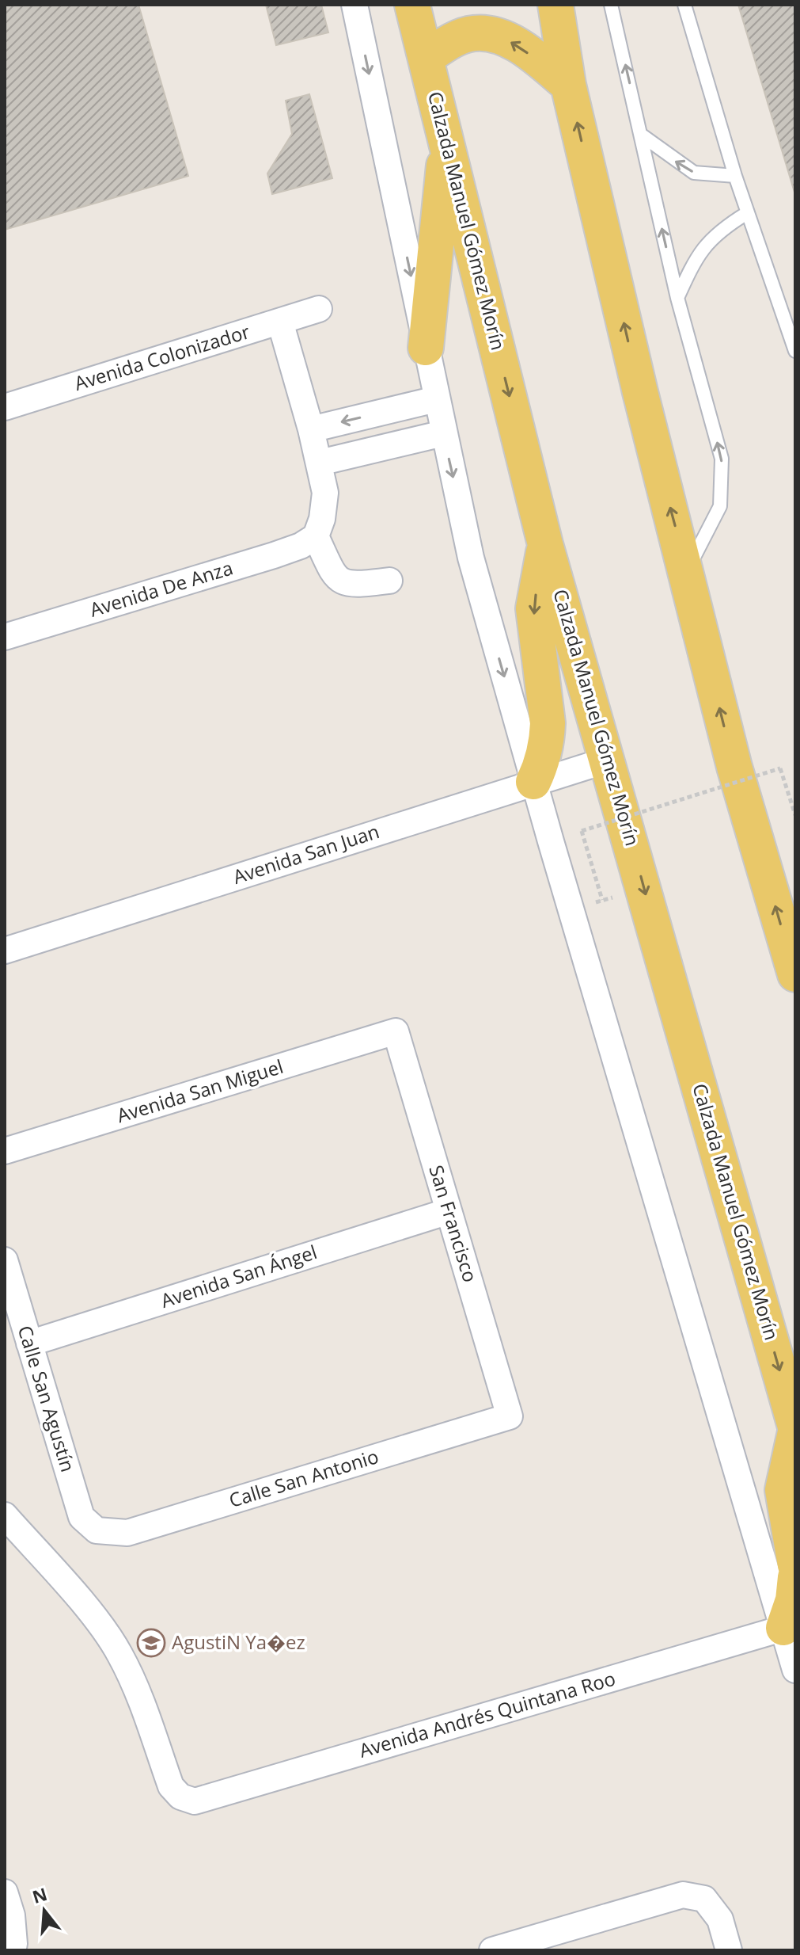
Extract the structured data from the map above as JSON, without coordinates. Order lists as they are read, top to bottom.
{
  "streets": {
    "main road": ["Calzada Manuel Gómez Morín"],
    "street": [
      "Avenida Colonizador",
      "Avenida De Anza",
      "Avenida San Juan",
      "Avenida San Miguel",
      "San Francisco",
      "Avenida San Ángel",
      "Calle San Agustín",
      "Calle San Antonio",
      "Avenida Andrés Quintana Roo"
    ]
  },
  "crossings": [
    ["Calzada Manuel Gómez Morín", "Avenida San Juan"],
    ["Avenida San Miguel", "San Francisco"],
    ["San Francisco", "Avenida San Ángel"],
    ["San Francisco", "Calle San Antonio"],
    ["Avenida San Ángel", "Calle San Agustín"],
    ["Calle San Agustín", "Calle San Antonio"]
  ],
  "places": {
    "school or university": ["AgustiN Ya�ez"]
  },
  "north": "top"
}
